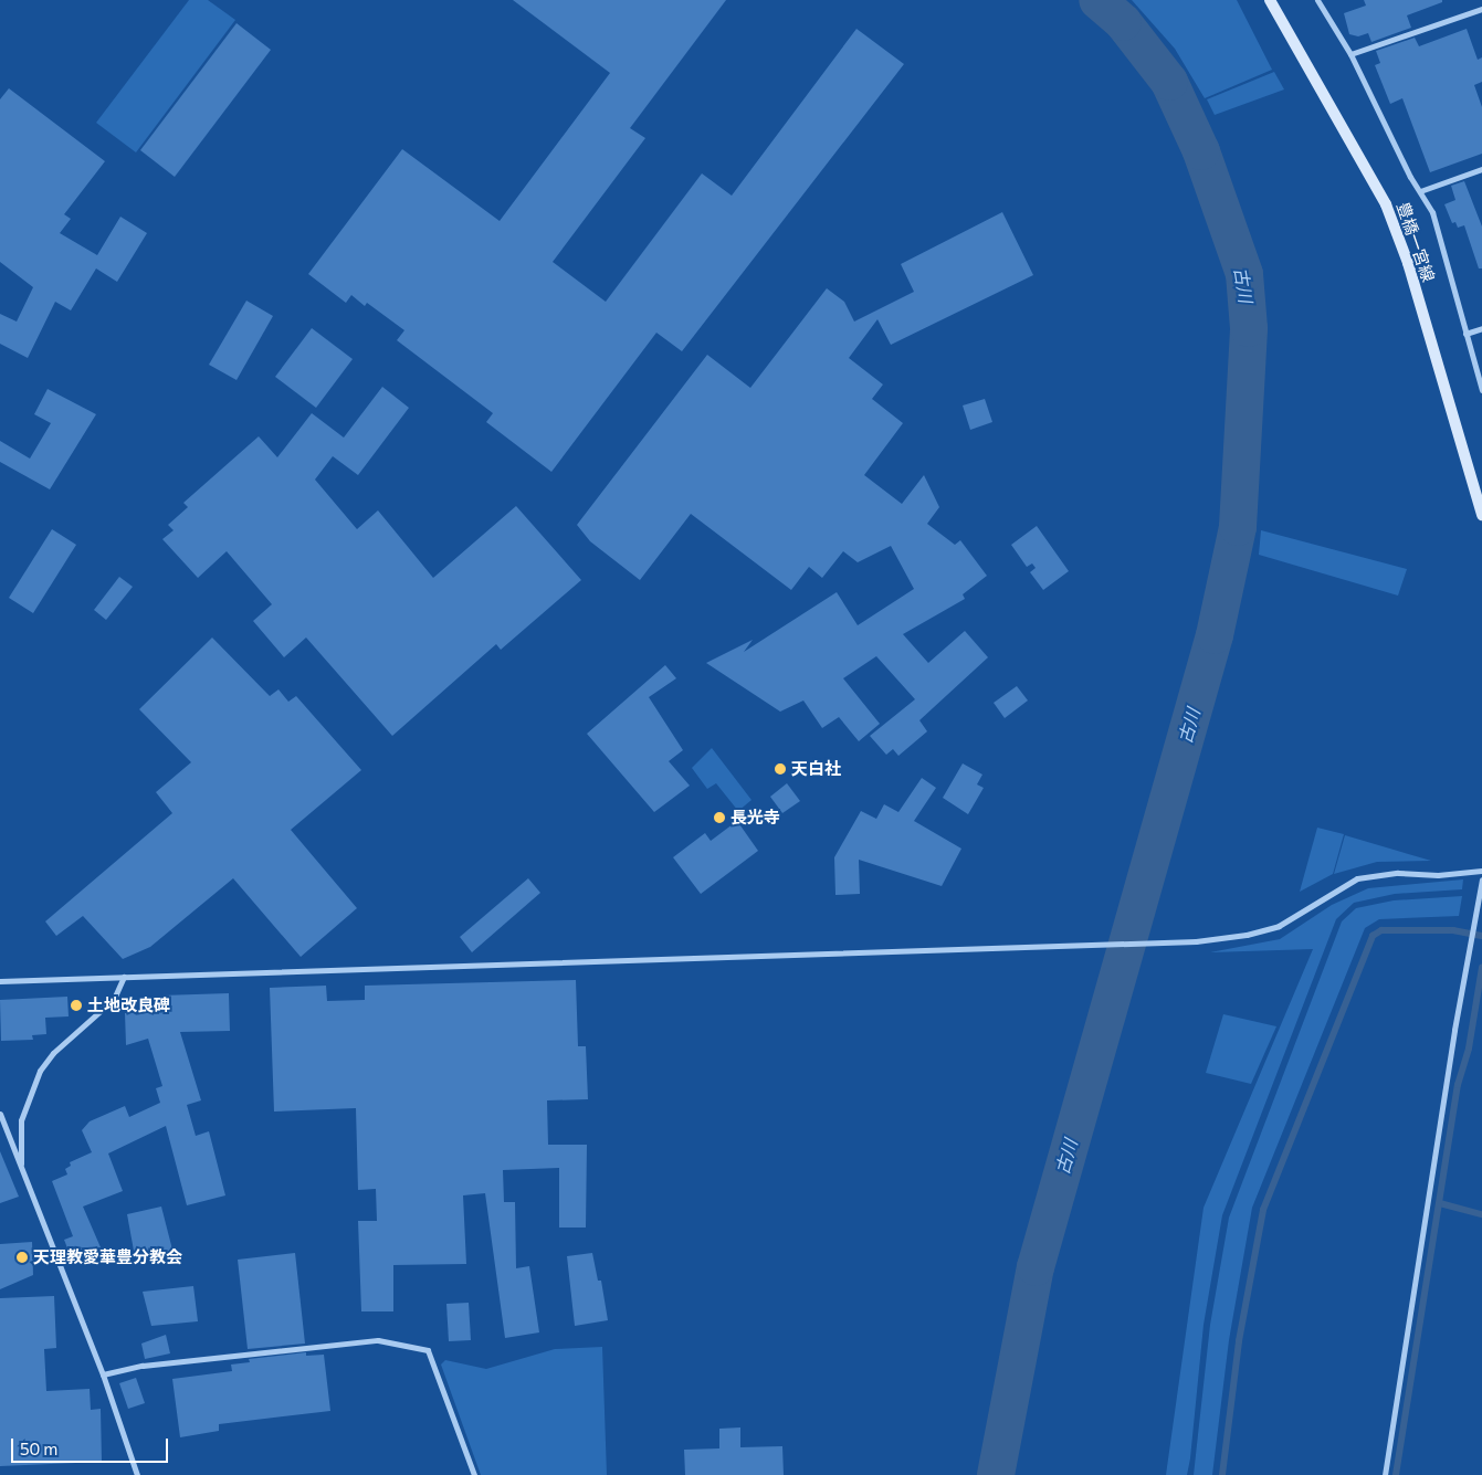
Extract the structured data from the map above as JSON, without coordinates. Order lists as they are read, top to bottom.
{
  "streets": {
    "main road": ["豊橋一宮線"]
  },
  "water": ["古川"],
  "places": [
    "天白社",
    "長光寺",
    "土地改良碑",
    "天理教愛華豊分教会"
  ],
  "scale_bar": "50 m"
}
